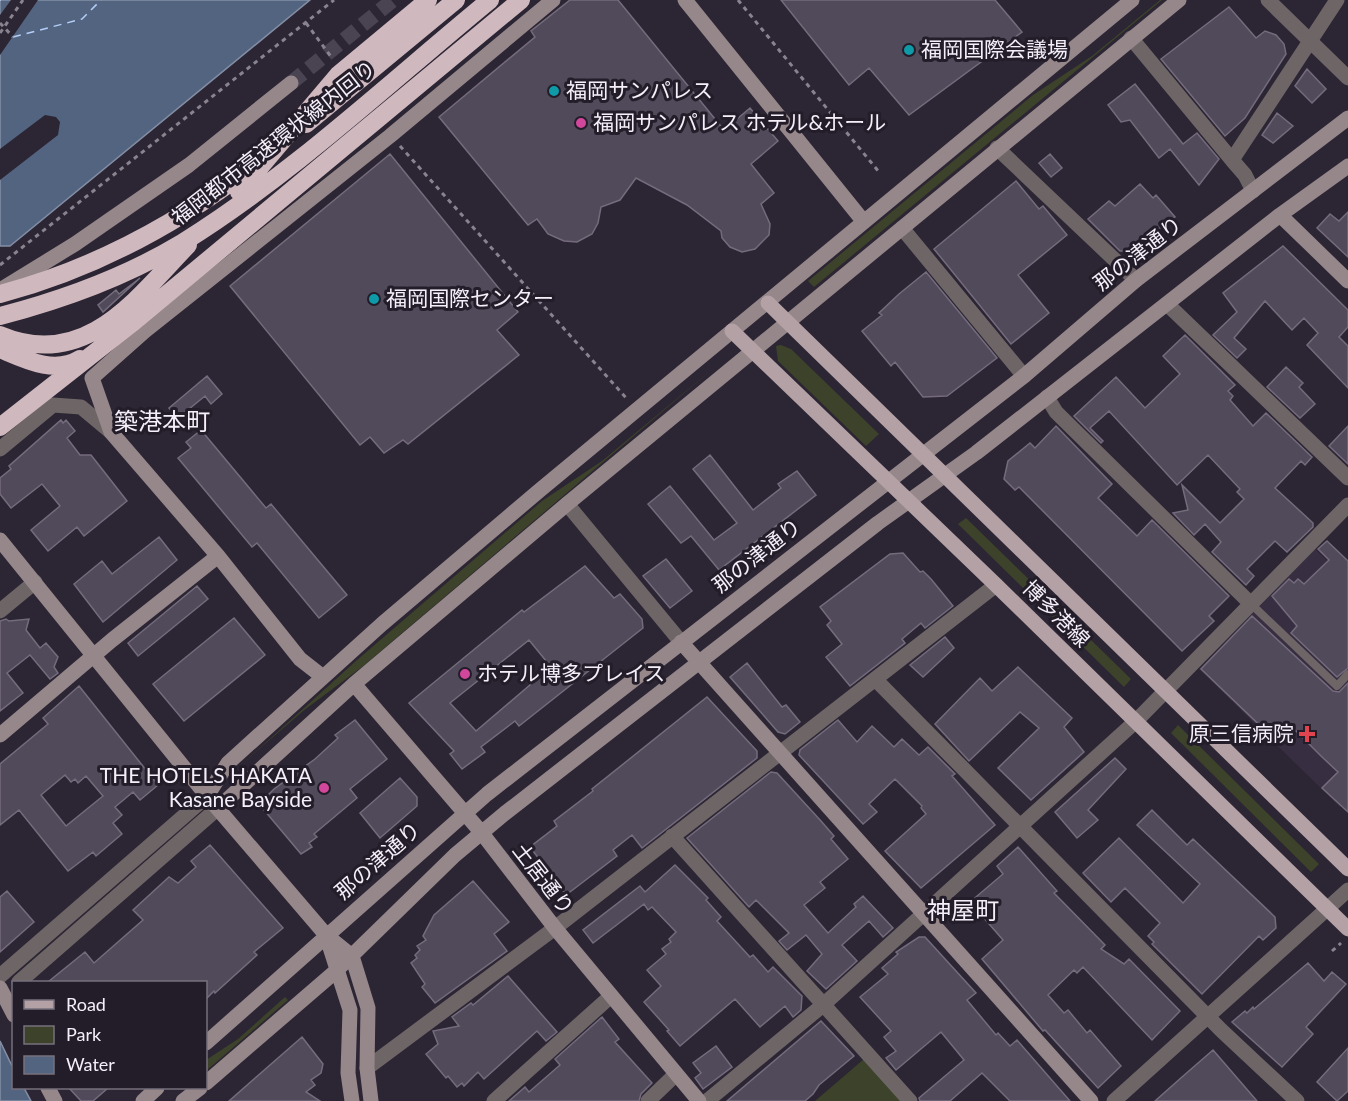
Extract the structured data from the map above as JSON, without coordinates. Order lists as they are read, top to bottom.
{
  "streets": {
    "highway": ["福岡都市高速環状線内回り"],
    "main road": ["博多港線"],
    "street": ["那の津通り", "土居通り"]
  },
  "crossings": [
    ["那の津通り", "博多港線"],
    ["那の津通り", "土居通り"]
  ],
  "districts": ["築港本町", "神屋町"],
  "places": {
    "other": [
      "福岡国際会議場",
      "福岡サンパレス",
      "福岡サンパレス ホテル&ホール",
      "福岡国際センター",
      "ホテル博多プレイス",
      "THE HOTELS HAKATA Kasane Bayside"
    ],
    "health": ["原三信病院"]
  },
  "legend": ["Road", "Park", "Water"]
}
